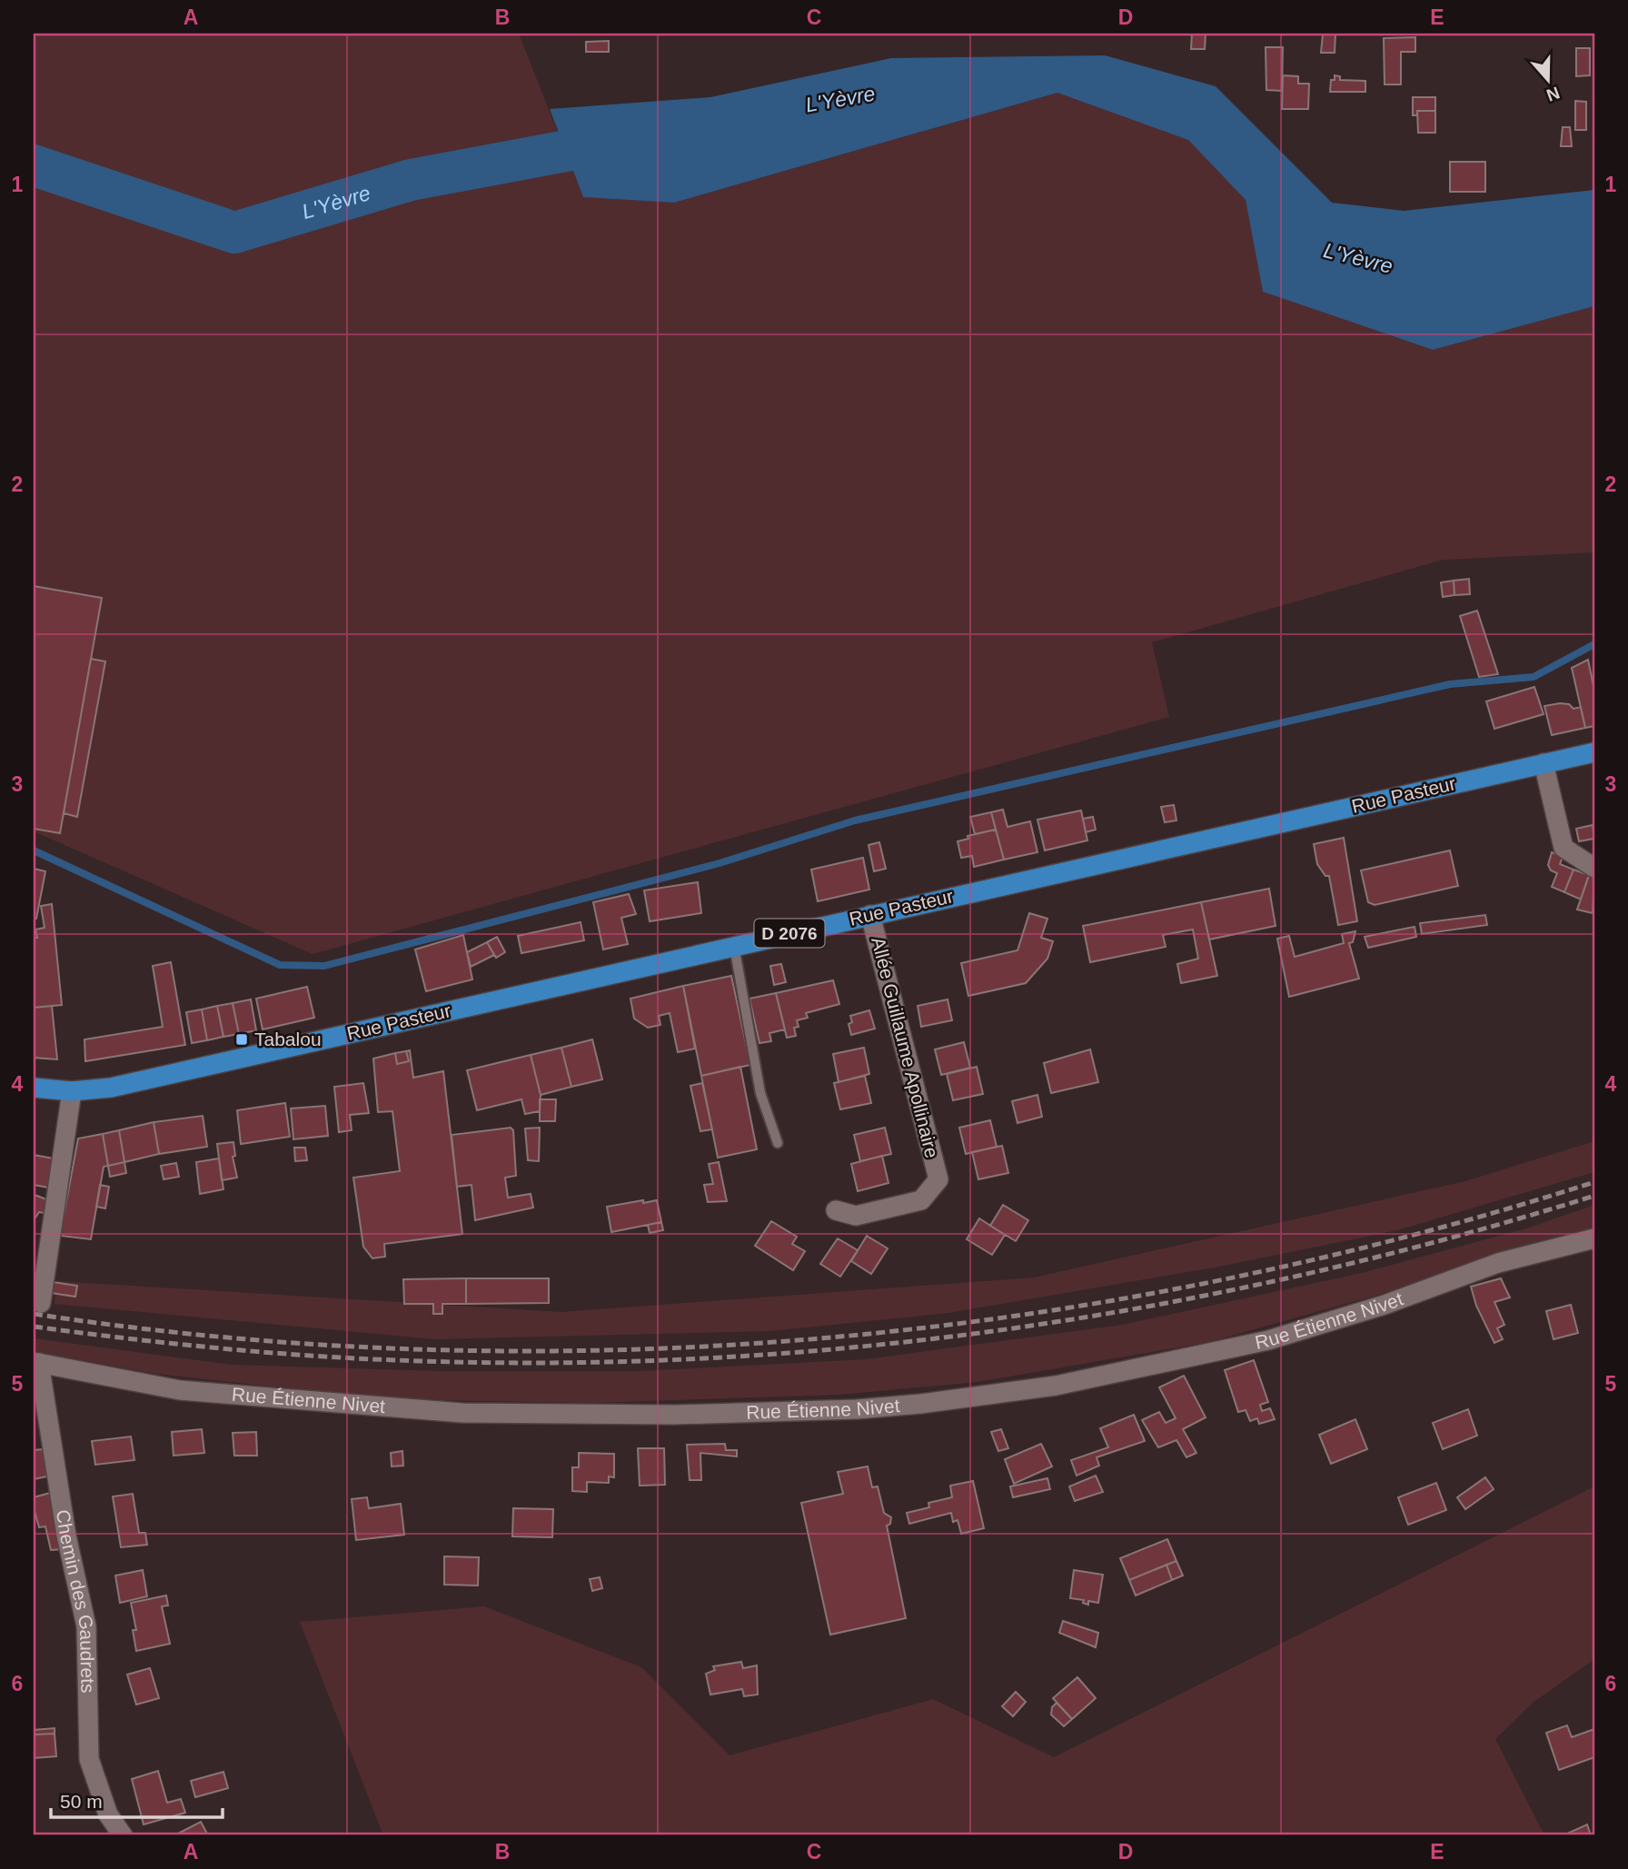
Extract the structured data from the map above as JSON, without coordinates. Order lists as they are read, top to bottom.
{
  "streets": {
    "main road": ["Rue Pasteur", "D 2076"],
    "street": ["Allée Guillaume Apollinaire", "Rue Étienne Nivet", "Chemin des Gaudrets"]
  },
  "crossings": [
    ["Rue Pasteur", "D 2076"],
    ["Rue Pasteur", "Allée Guillaume Apollinaire"],
    ["Rue Étienne Nivet", "Chemin des Gaudrets"]
  ],
  "water": ["L'Yèvre"],
  "places": {
    "transit": ["Tabalou"]
  },
  "scale_bar": "50 m",
  "north": "bottom",
  "grid": {
    "columns": [
      "A",
      "B",
      "C",
      "D",
      "E"
    ],
    "rows": [
      "1",
      "2",
      "3",
      "4",
      "5",
      "6"
    ]
  }
}
